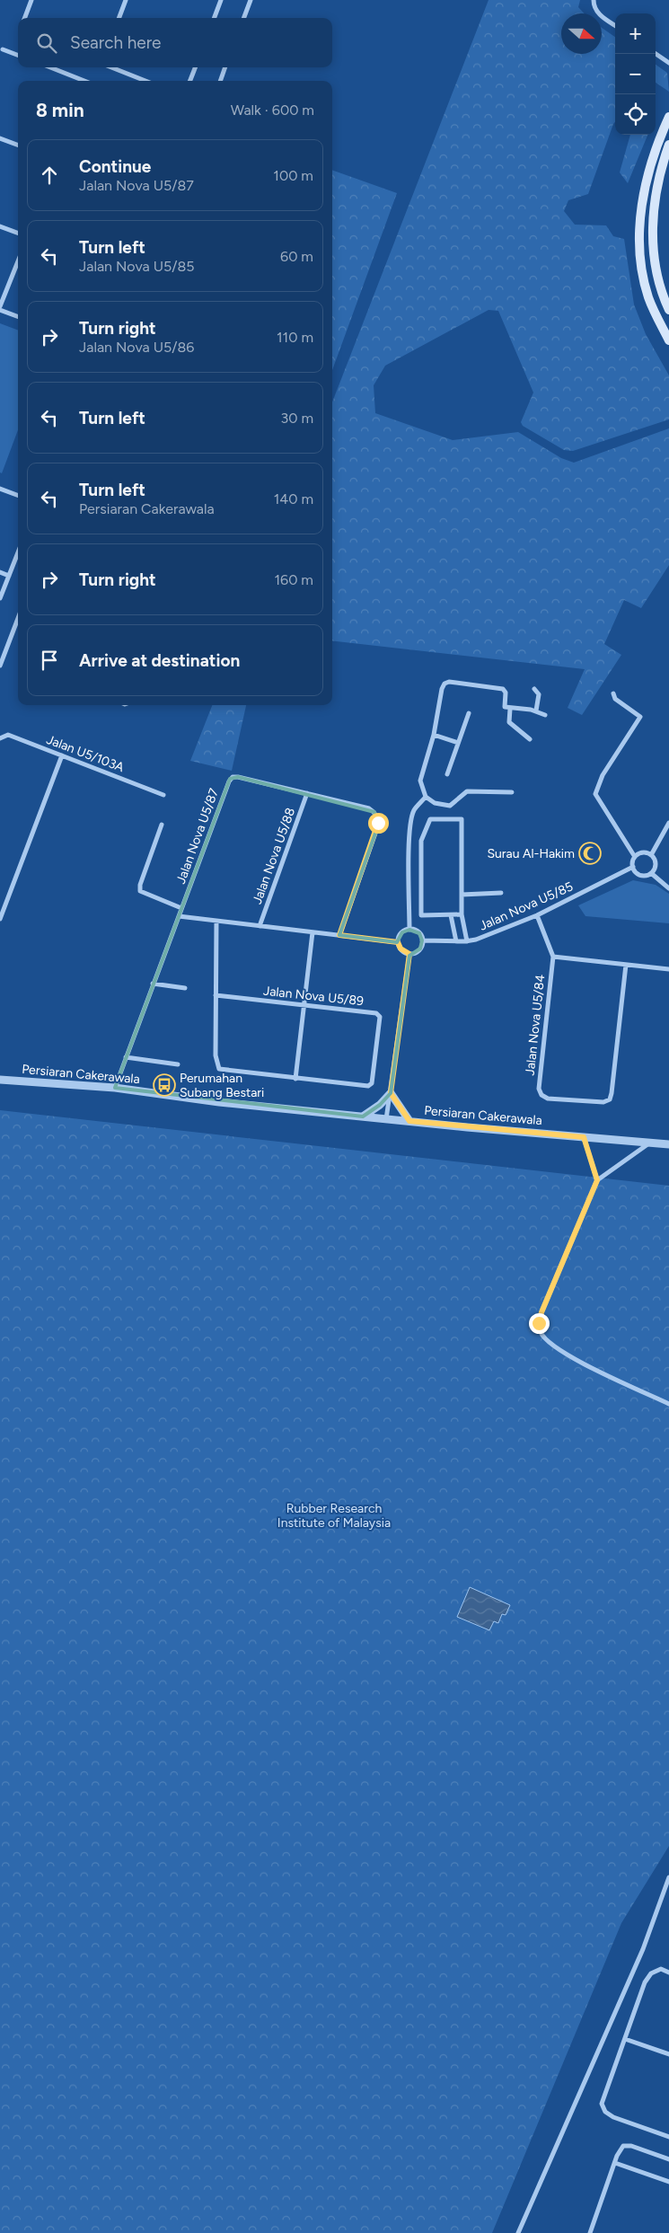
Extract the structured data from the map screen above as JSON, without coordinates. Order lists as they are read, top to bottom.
{
  "streets": {
    "street": [
      "Jalan U5/103A",
      "Jalan Nova U5/87",
      "Jalan Nova U5/88",
      "Jalan Nova U5/85",
      "Jalan Nova U5/89",
      "Jalan Nova U5/84",
      "Persiaran Cakerawala"
    ]
  },
  "crossings": [
    ["Jalan Nova U5/87", "Jalan Nova U5/88"],
    ["Jalan Nova U5/87", "Persiaran Cakerawala"],
    ["Jalan Nova U5/85", "Jalan Nova U5/84"]
  ],
  "parks": ["Rubber Research Institute of Malaysia"],
  "places": {
    "mosque": ["Surau Al-Hakim"],
    "bus stop": ["Perumahan Subang Bestari"]
  },
  "north": "right",
  "page": {
    "map_buttons": ["+", "−"],
    "search": "Search here",
    "heading": ["8 min", "Walk · 600 m"],
    "list": [
      ["Continue", "Jalan Nova U5/87", "100 m"],
      ["Turn left", "Jalan Nova U5/85", "60 m"],
      ["Turn right", "Jalan Nova U5/86", "110 m"],
      ["Turn left", "30 m"],
      ["Turn left", "Persiaran Cakerawala", "140 m"],
      ["Turn right", "160 m"],
      "Arrive at destination"
    ]
  }
}
